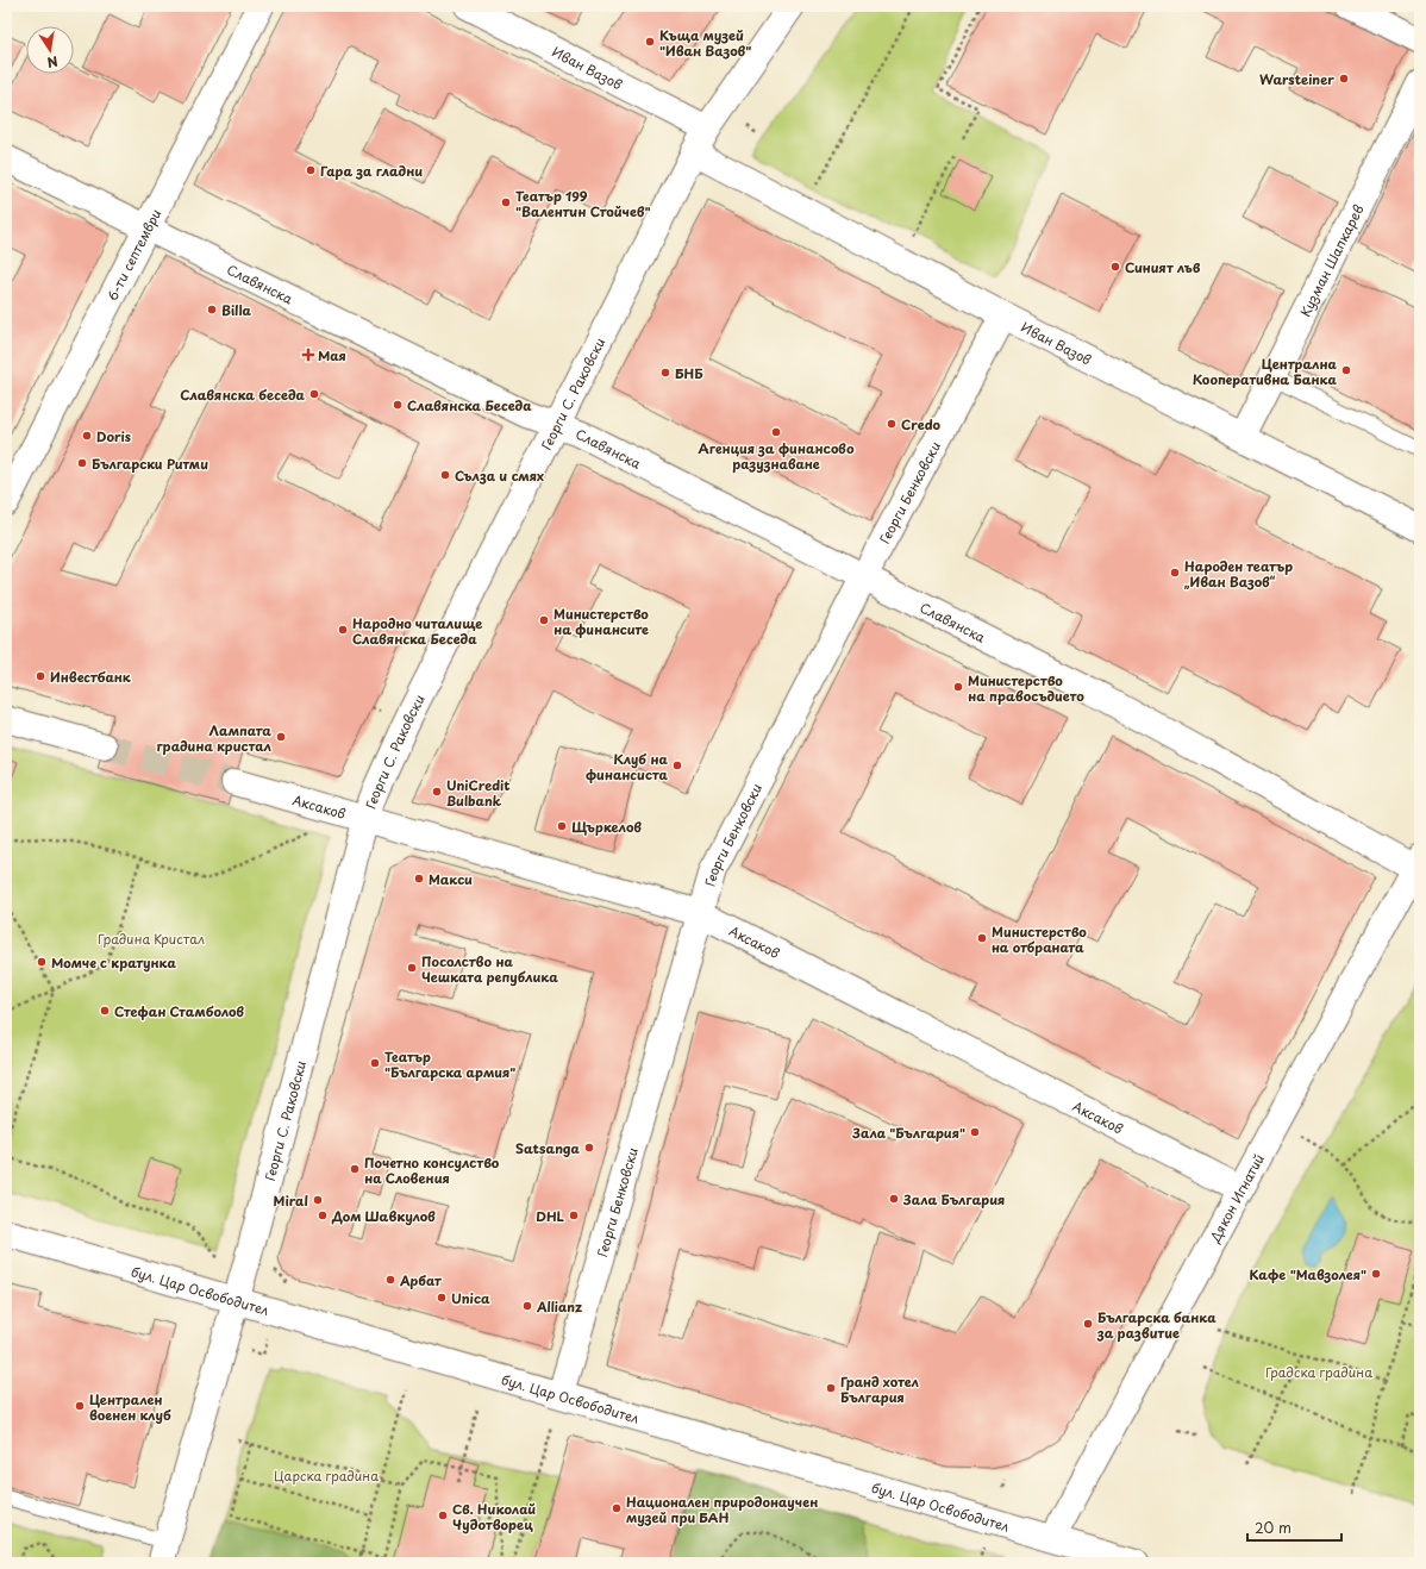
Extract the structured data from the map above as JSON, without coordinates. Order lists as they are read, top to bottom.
{
  "streets": {
    "street": [
      "Иван Вазов",
      "6-ти септември",
      "Кузман Шапкарев",
      "Славянска",
      "Георги С. Раковски",
      "Георги Бенковски",
      "Аксаков",
      "Дякон Игнатий",
      "бул. Цар Освободител"
    ]
  },
  "crossings": [
    ["Иван Вазов", "Кузман Шапкарев"],
    ["Иван Вазов", "Георги С. Раковски"],
    ["Иван Вазов", "Георги Бенковски"],
    ["6-ти септември", "Славянска"],
    ["Славянска", "Георги С. Раковски"],
    ["Славянска", "Георги Бенковски"],
    ["Славянска", "Дякон Игнатий"],
    ["Георги С. Раковски", "Аксаков"],
    ["Георги С. Раковски", "бул. Цар Освободител"],
    ["Георги Бенковски", "Аксаков"],
    ["Георги Бенковски", "бул. Цар Освободител"],
    ["Аксаков", "Дякон Игнатий"],
    ["Дякон Игнатий", "бул. Цар Освободител"]
  ],
  "parks": ["Градина Кристал", "Градска градина", "Царска градина"],
  "places": {
    "other": [
      "Къща музей \"Иван Вазов\"",
      "Warsteiner",
      "Гара за гладни",
      "Театър 199 \"Валентин Стойчев\"",
      "Синият лъв",
      "Billa",
      "Централна Кооперативна Банка",
      "БНБ",
      "Славянска беседа",
      "Славянска Беседа",
      "Credo",
      "Агенция за финансово разузнаване",
      "Doris",
      "Български Ритми",
      "Сълза и смях",
      "Народен театър „Иван Вазов“",
      "Министерство на финансите",
      "Народно читалище Славянска Беседа",
      "Инвестбанк",
      "Министерство на правосъдието",
      "Лампата градина кристал",
      "Клуб на финансиста",
      "UniCredit Bulbank",
      "Щъркелов",
      "Макси",
      "Министерство на отбраната",
      "Mомче с кратунка",
      "Посолство на Чешката република",
      "Стефан Стамболов",
      "Театър \"Българска армия\"",
      "Зала \"България\"",
      "Satsanga",
      "Почетно консулство на Словения",
      "Зала България",
      "Miral",
      "Дом Шавкулов",
      "DHL",
      "Кафе \"Мавзолея\"",
      "Арбат",
      "Unica",
      "Allianz",
      "Българска банка за развитие",
      "Гранд хотел България",
      "Централен военен клуб",
      "Национален природонаучен музей при БАН",
      "Св. Николай Чудотворец"
    ],
    "health": ["Мая"]
  },
  "scale_bar": "20 m",
  "north": "bottom"
}
